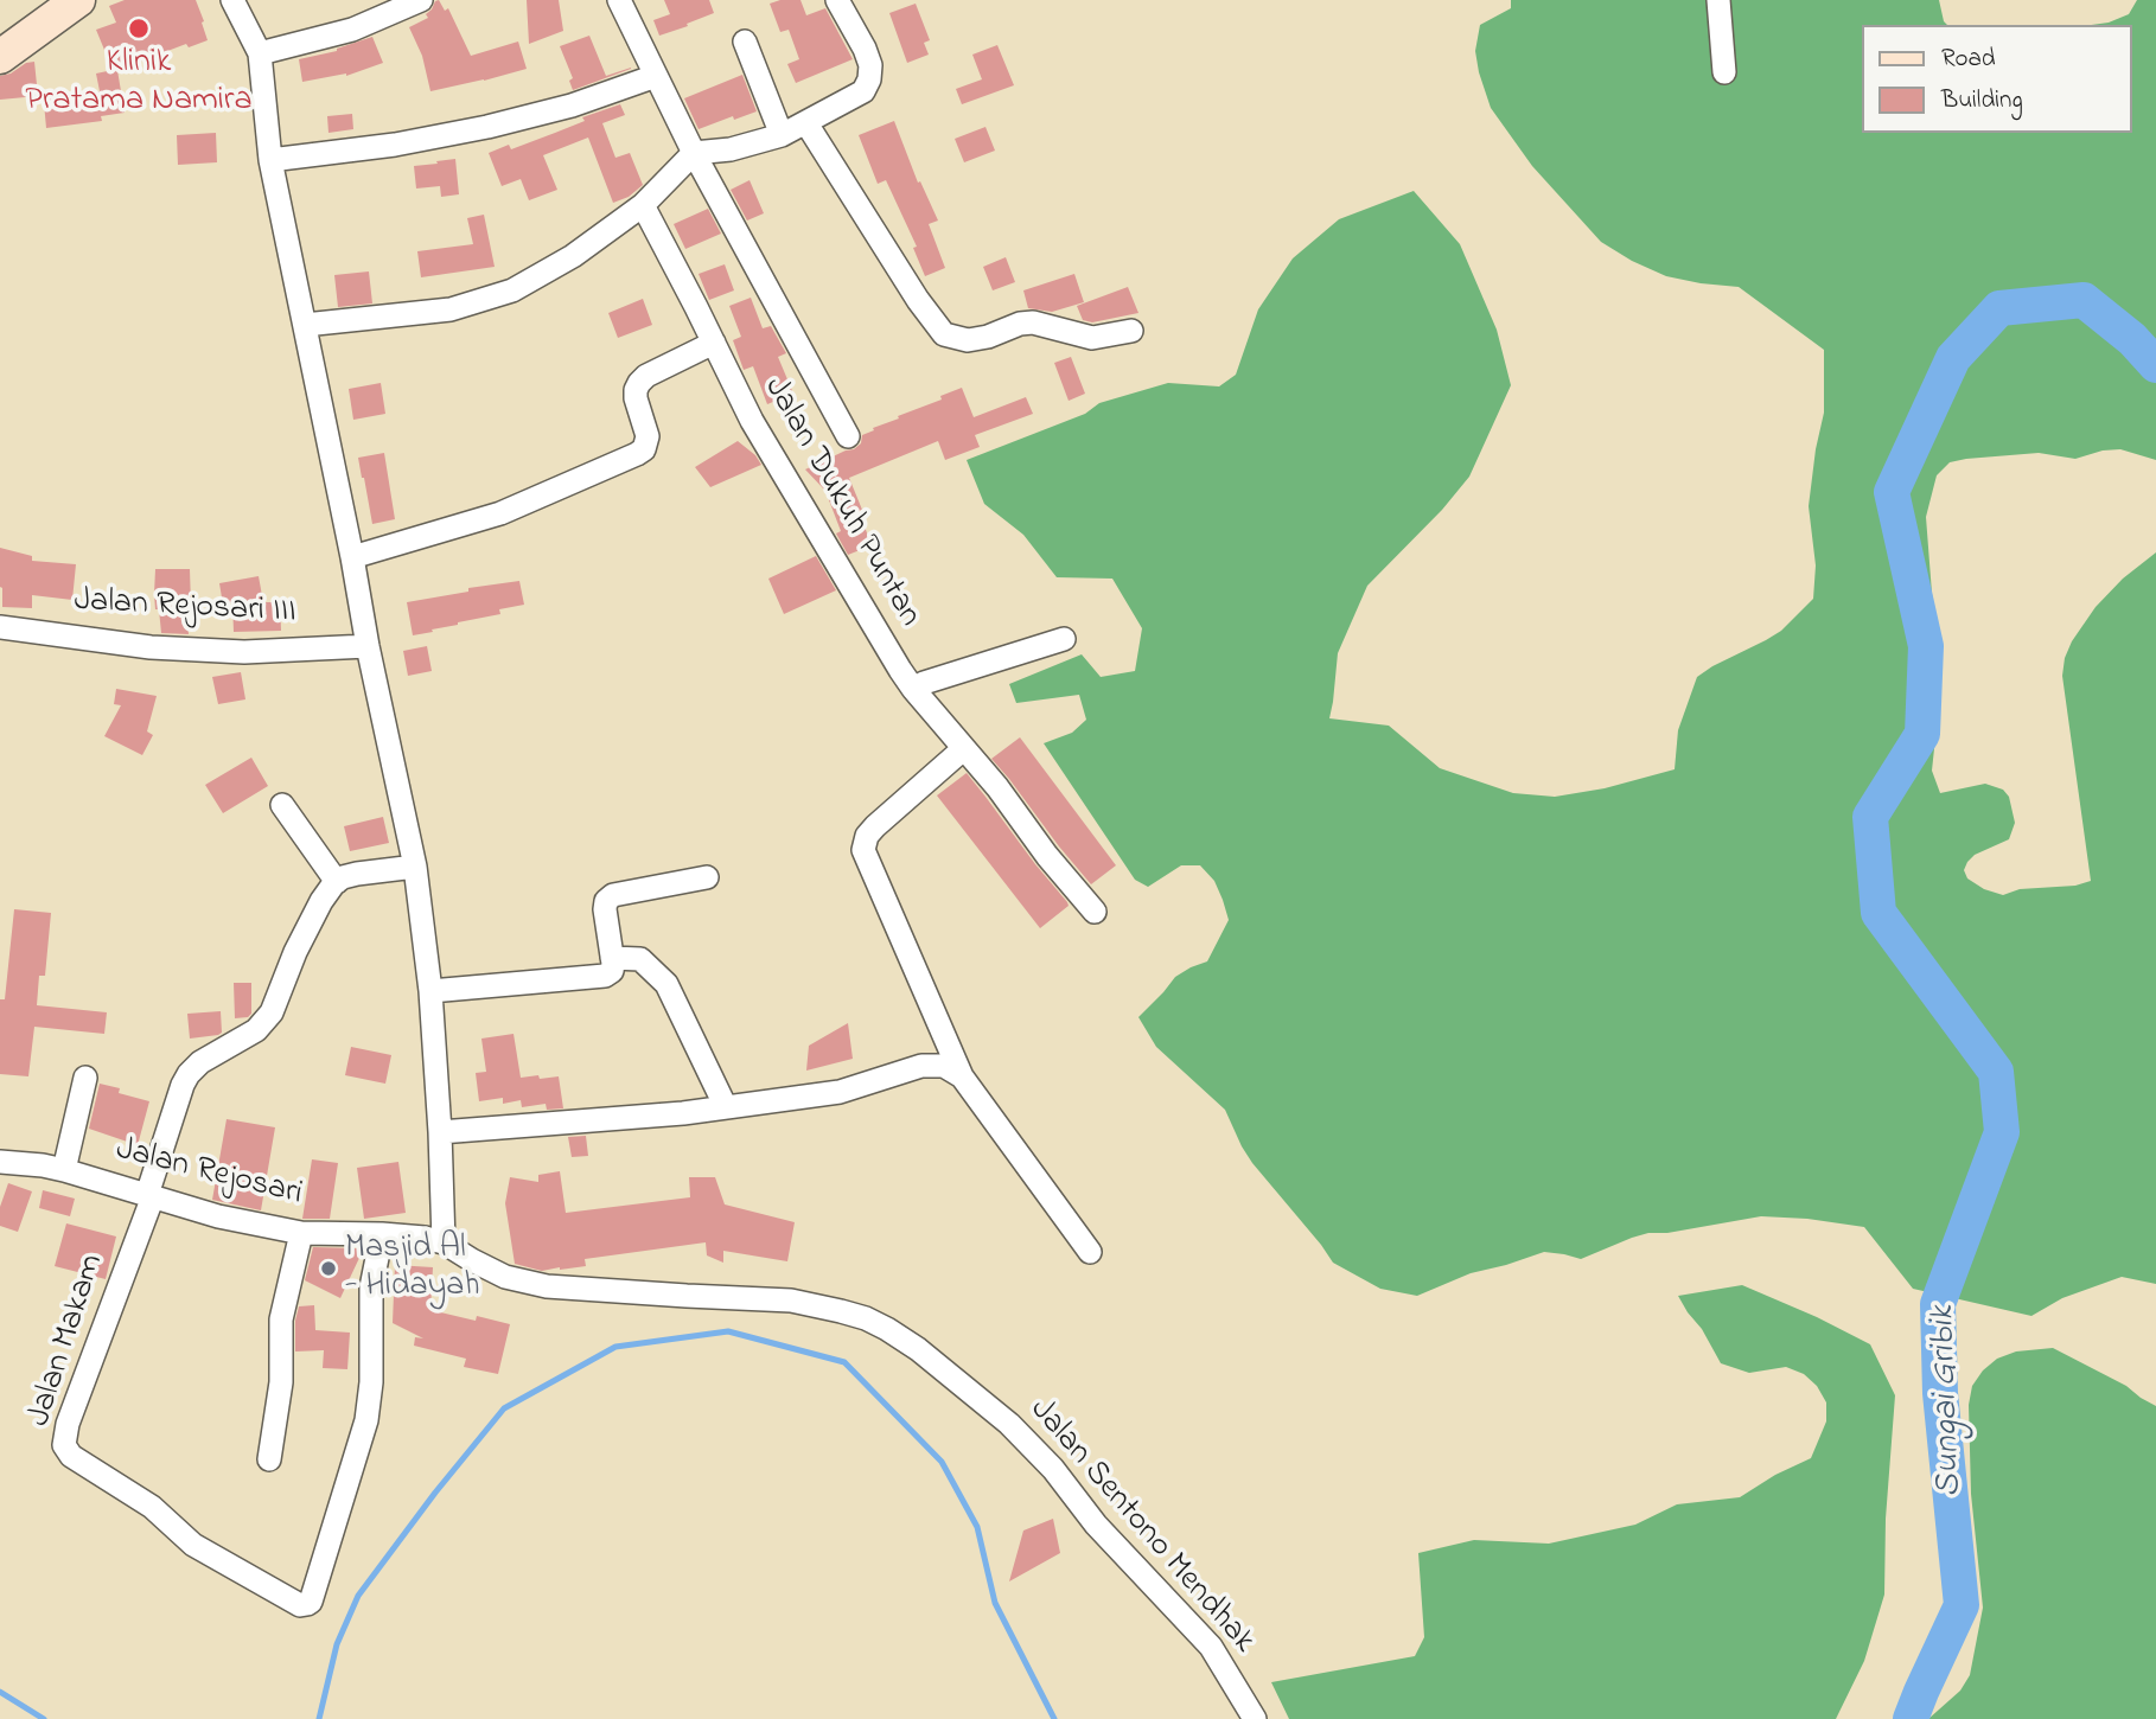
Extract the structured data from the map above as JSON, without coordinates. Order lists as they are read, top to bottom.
{
  "streets": {
    "street": [
      "Jalan Dukuh Puntan",
      "Jalan Rejosari III",
      "Jalan Rejosari",
      "Jalan Makam",
      "Jalan Sentono Mendhak"
    ]
  },
  "crossings": [
    ["Jalan Rejosari", "Jalan Makam"],
    ["Jalan Rejosari", "Jalan Sentono Mendhak"]
  ],
  "water": ["Sungai Gribik"],
  "places": ["Klinik Pratama Namira", "Masjid Al - Hidayah"],
  "legend": ["Road", "Building"]
}
